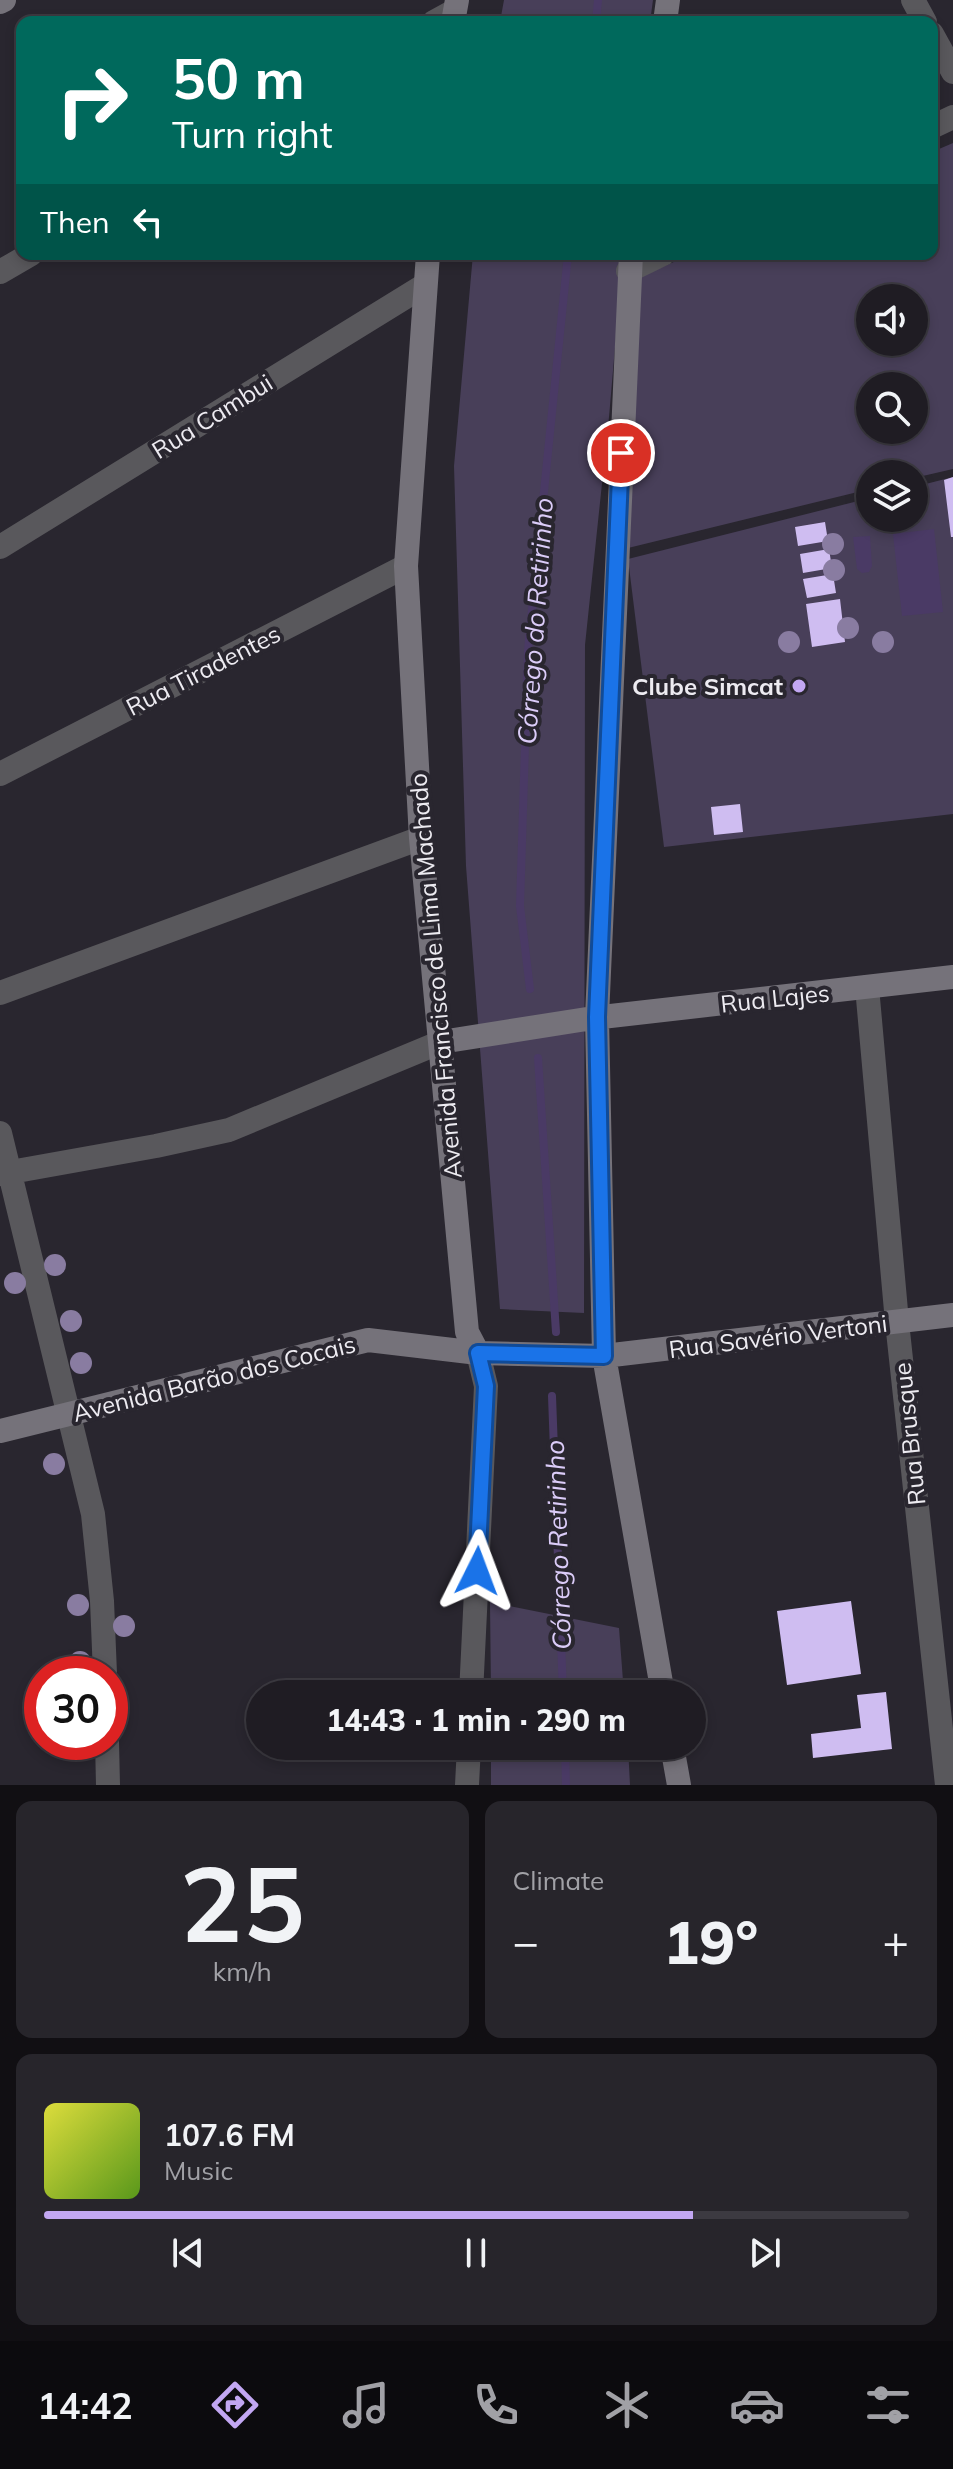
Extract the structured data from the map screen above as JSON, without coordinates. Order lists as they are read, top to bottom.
{
  "streets": {
    "main road": [
      "Avenida Francisco de Lima Machado",
      "Rua Lajes",
      "Rua Savério Vertoni",
      "Avenida Barão dos Cocais"
    ],
    "street": ["Rua Cambui", "Rua Tiradentes", "Rua Brusque"]
  },
  "crossings": [
    ["Rua Cambui", "Avenida Francisco de Lima Machado"],
    ["Rua Tiradentes", "Avenida Francisco de Lima Machado"],
    ["Avenida Francisco de Lima Machado", "Rua Lajes"],
    ["Avenida Francisco de Lima Machado", "Rua Savério Vertoni"],
    ["Avenida Francisco de Lima Machado", "Avenida Barão dos Cocais"],
    ["Rua Lajes", "Rua Brusque"],
    ["Rua Savério Vertoni", "Avenida Barão dos Cocais"],
    ["Rua Savério Vertoni", "Rua Brusque"]
  ],
  "water": ["Córrego do Retirinho", "Córrego Retirinho"],
  "places": ["Clube Simcat"],
  "page": {
    "turn": ["50 m", "Turn right"],
    "then": "Then",
    "limit": "30",
    "trip": "14:43 · 1 min · 290 m",
    "tile": [
      ["25", "km/h"],
      "Climate"
    ],
    "heat": ["−", "19°", "+"],
    "song": ["107.6 FM", "Music"],
    "tabs": "14:42"
  }
}
